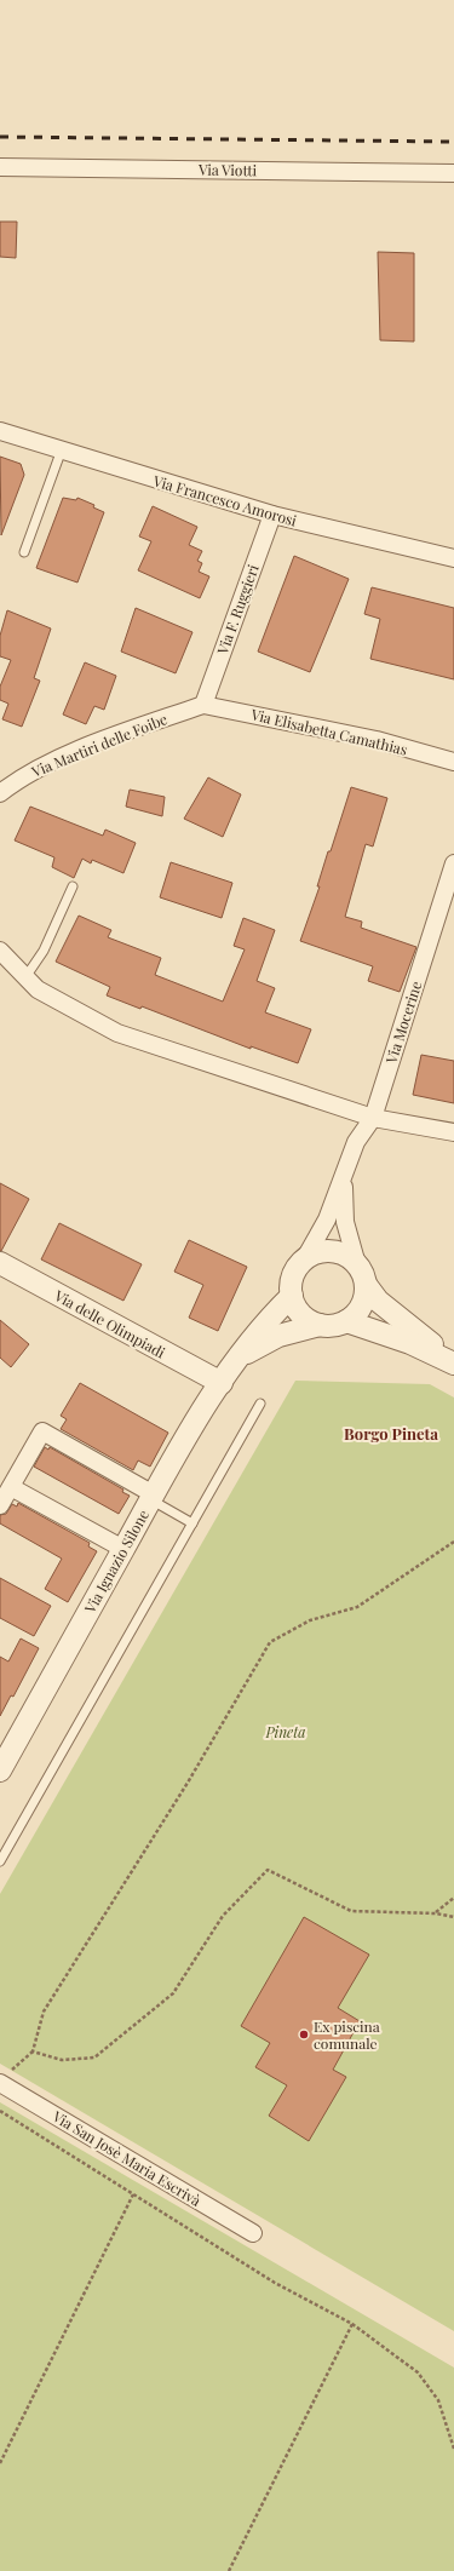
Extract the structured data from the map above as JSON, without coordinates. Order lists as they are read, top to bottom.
{
  "streets": {
    "street": [
      "Via Viotti",
      "Via Francesco Amorosi",
      "Via F. Ruggieri",
      "Via Elisabetta Camathias",
      "Via Martiri delle Foibe",
      "Via Mocerine",
      "Via delle Olimpiadi",
      "Via Ignazio Silone",
      "Via San Josè Maria Escrivà"
    ]
  },
  "crossings": [
    ["Via Francesco Amorosi", "Via F. Ruggieri"],
    ["Via F. Ruggieri", "Via Elisabetta Camathias"],
    ["Via F. Ruggieri", "Via Martiri delle Foibe"],
    ["Via Elisabetta Camathias", "Via Martiri delle Foibe"],
    ["Via Mocerine", "Via Ignazio Silone"],
    ["Via delle Olimpiadi", "Via Ignazio Silone"]
  ],
  "districts": ["Borgo Pineta"],
  "parks": ["Pineta"],
  "places": ["Ex piscina comunale"]
}
